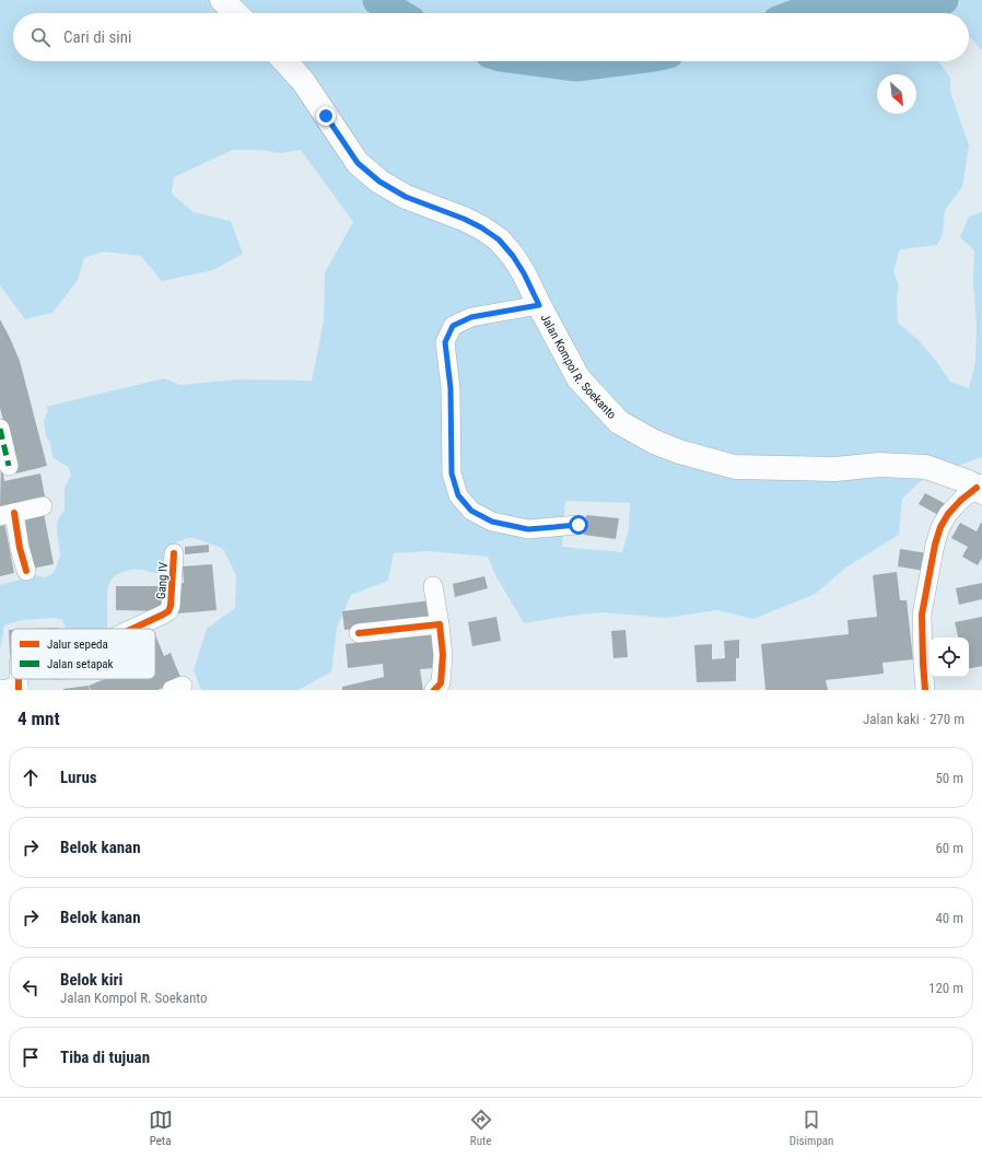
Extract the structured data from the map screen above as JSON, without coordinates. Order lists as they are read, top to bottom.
{
  "streets": {
    "main road": ["Jalan Kompol R. Soekanto"],
    "street": ["Gang IV"]
  },
  "legend": ["Jalur sepeda", "Jalan setapak"],
  "north": "bottom right",
  "page": {
    "search": "Cari di sini",
    "heading": ["4 mnt", "Jalan kaki · 270 m"],
    "list": [
      ["Lurus", "50 m"],
      ["Belok kanan", "60 m"],
      ["Belok kanan", "40 m"],
      ["Belok kiri", "Jalan Kompol R. Soekanto", "120 m"],
      "Tiba di tujuan"
    ],
    "nav": ["Peta", "Rute", "Disimpan"]
  }
}
